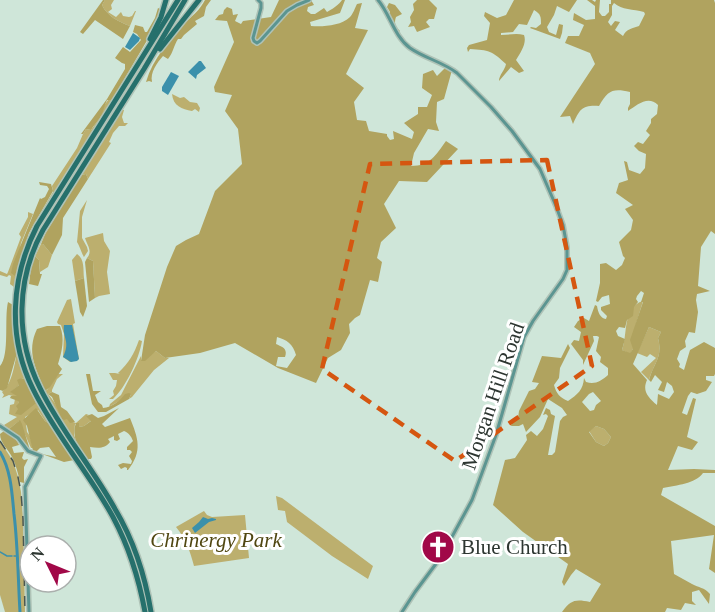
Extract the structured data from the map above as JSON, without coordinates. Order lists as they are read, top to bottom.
{
  "streets": {
    "main road": ["Morgan Hill Road"]
  },
  "parks": ["Chrinergy Park"],
  "places": {
    "church": ["Blue Church"]
  },
  "north": "top left"
}
